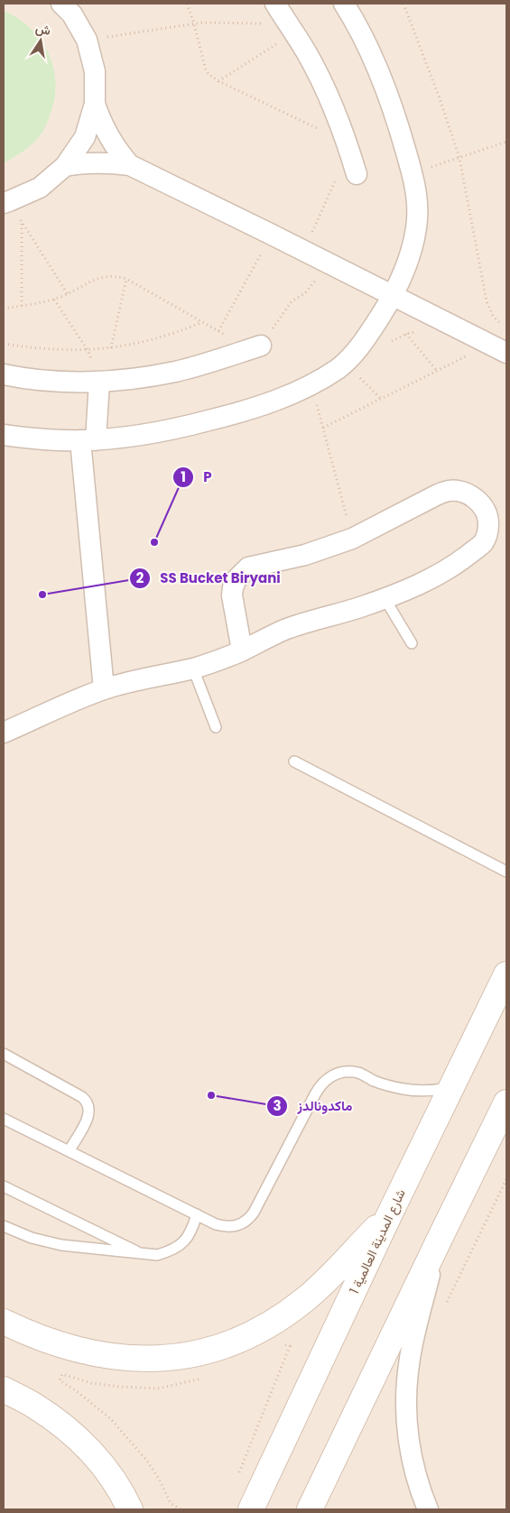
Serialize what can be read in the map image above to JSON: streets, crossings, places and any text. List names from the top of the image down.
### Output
{
  "streets": {
    "street": ["شارع المدينة العالمية 1"]
  },
  "places": ["P", "SS Bucket Biryani", "ماكدونالدز"],
  "north": "top"
}
